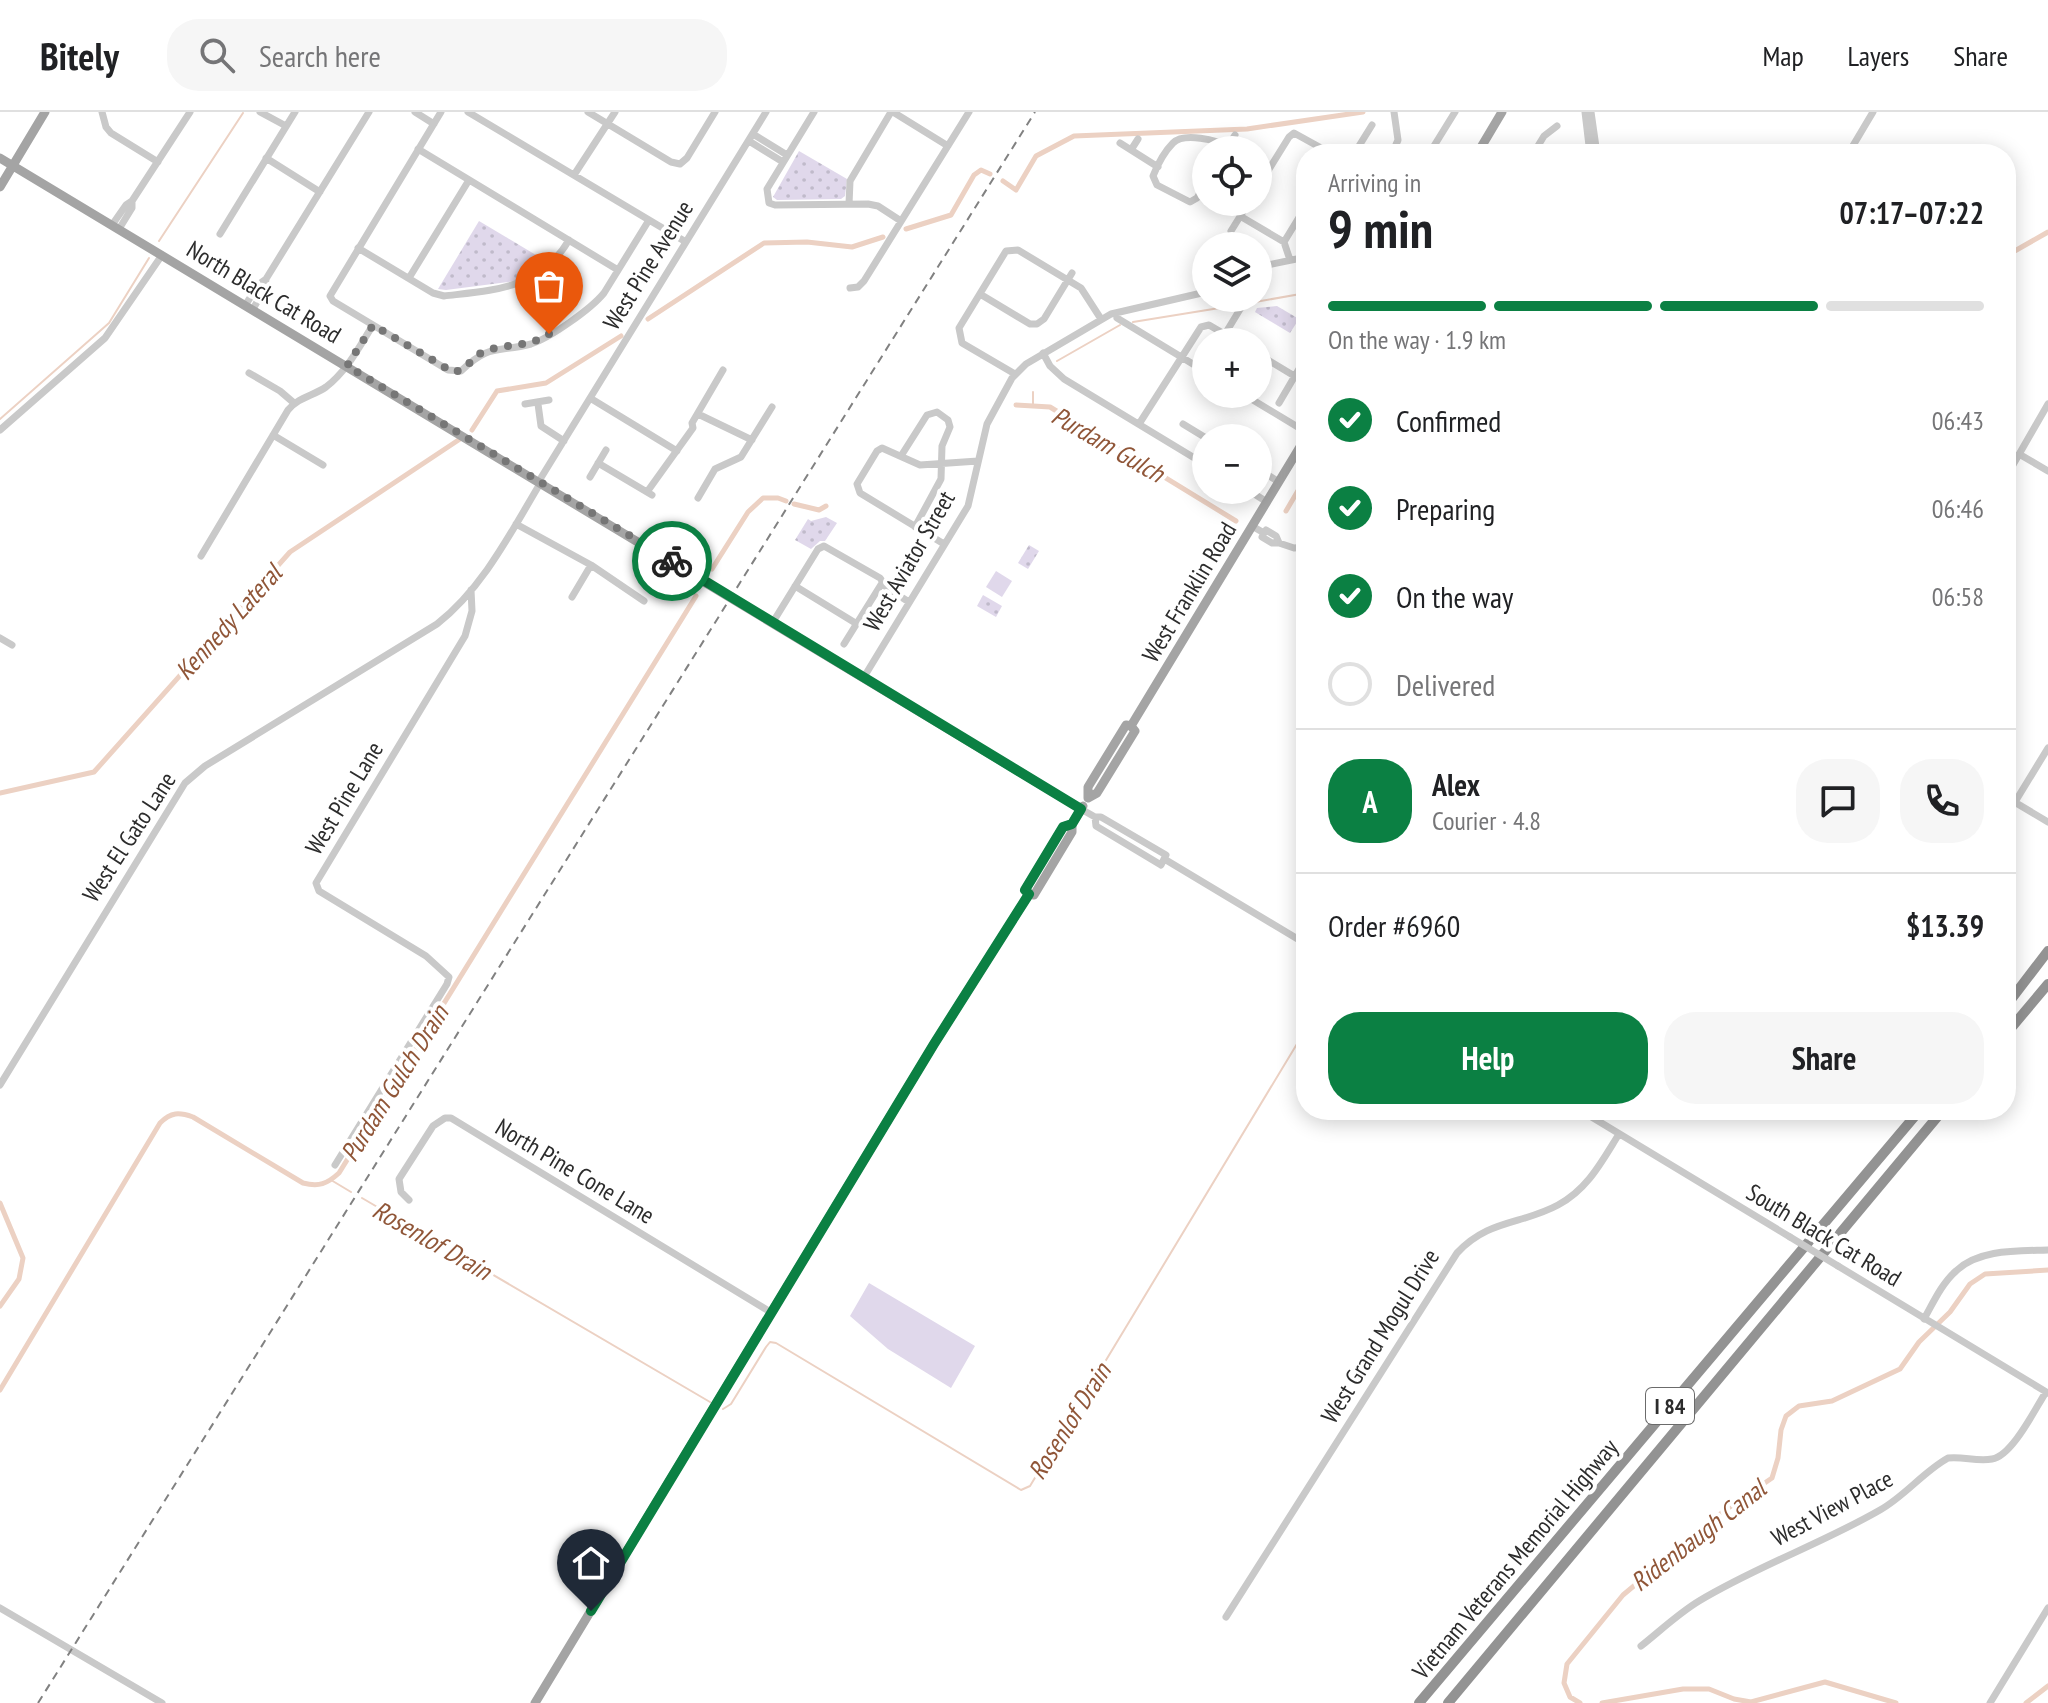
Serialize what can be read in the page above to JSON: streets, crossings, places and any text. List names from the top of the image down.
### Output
{
  "streets": {
    "highway": ["I 84", "Vietnam Veterans Memorial Highway"],
    "main road": ["North Black Cat Road", "West Franklin Road"],
    "street": [
      "West Pine Avenue",
      "West Aviator Street",
      "West Pine Lane",
      "West El Gato Lane",
      "North Pine Cone Lane",
      "South Black Cat Road",
      "West Grand Mogul Drive",
      "West View Place"
    ]
  },
  "crossings": [
    ["West Pine Avenue", "North Black Cat Road"],
    ["West Pine Avenue", "West Pine Lane"],
    ["North Black Cat Road", "West Aviator Street"],
    ["North Black Cat Road", "West Franklin Road"],
    ["North Black Cat Road", "West Pine Lane"],
    ["West Franklin Road", "North Pine Cone Lane"],
    ["West Pine Lane", "West El Gato Lane"],
    ["South Black Cat Road", "West Grand Mogul Drive"],
    ["South Black Cat Road", "West View Place"]
  ],
  "water": [
    "Purdam Gulch",
    "Kennedy Lateral",
    "Purdam Gulch Drain",
    "Rosenlof Drain",
    "Ridenbaugh Canal"
  ],
  "page": {
    "header": "Bitely",
    "search": "Search here",
    "nav": ["Map", "Layers", "Share"],
    "map_buttons": ["+", "−"],
    "heading": ["9 min", "Arriving in", "07:17–07:22"],
    "panel": [
      "Alex",
      "Courier · 4.8",
      "Order #6960",
      "$13.39"
    ],
    "bar": "On the way · 1.9 km",
    "list": [
      ["Confirmed", "06:43"],
      ["Preparing", "06:46"],
      ["On the way", "06:58"],
      "Delivered"
    ],
    "round": "A",
    "buttons": ["Help", "Share"]
  }
}
